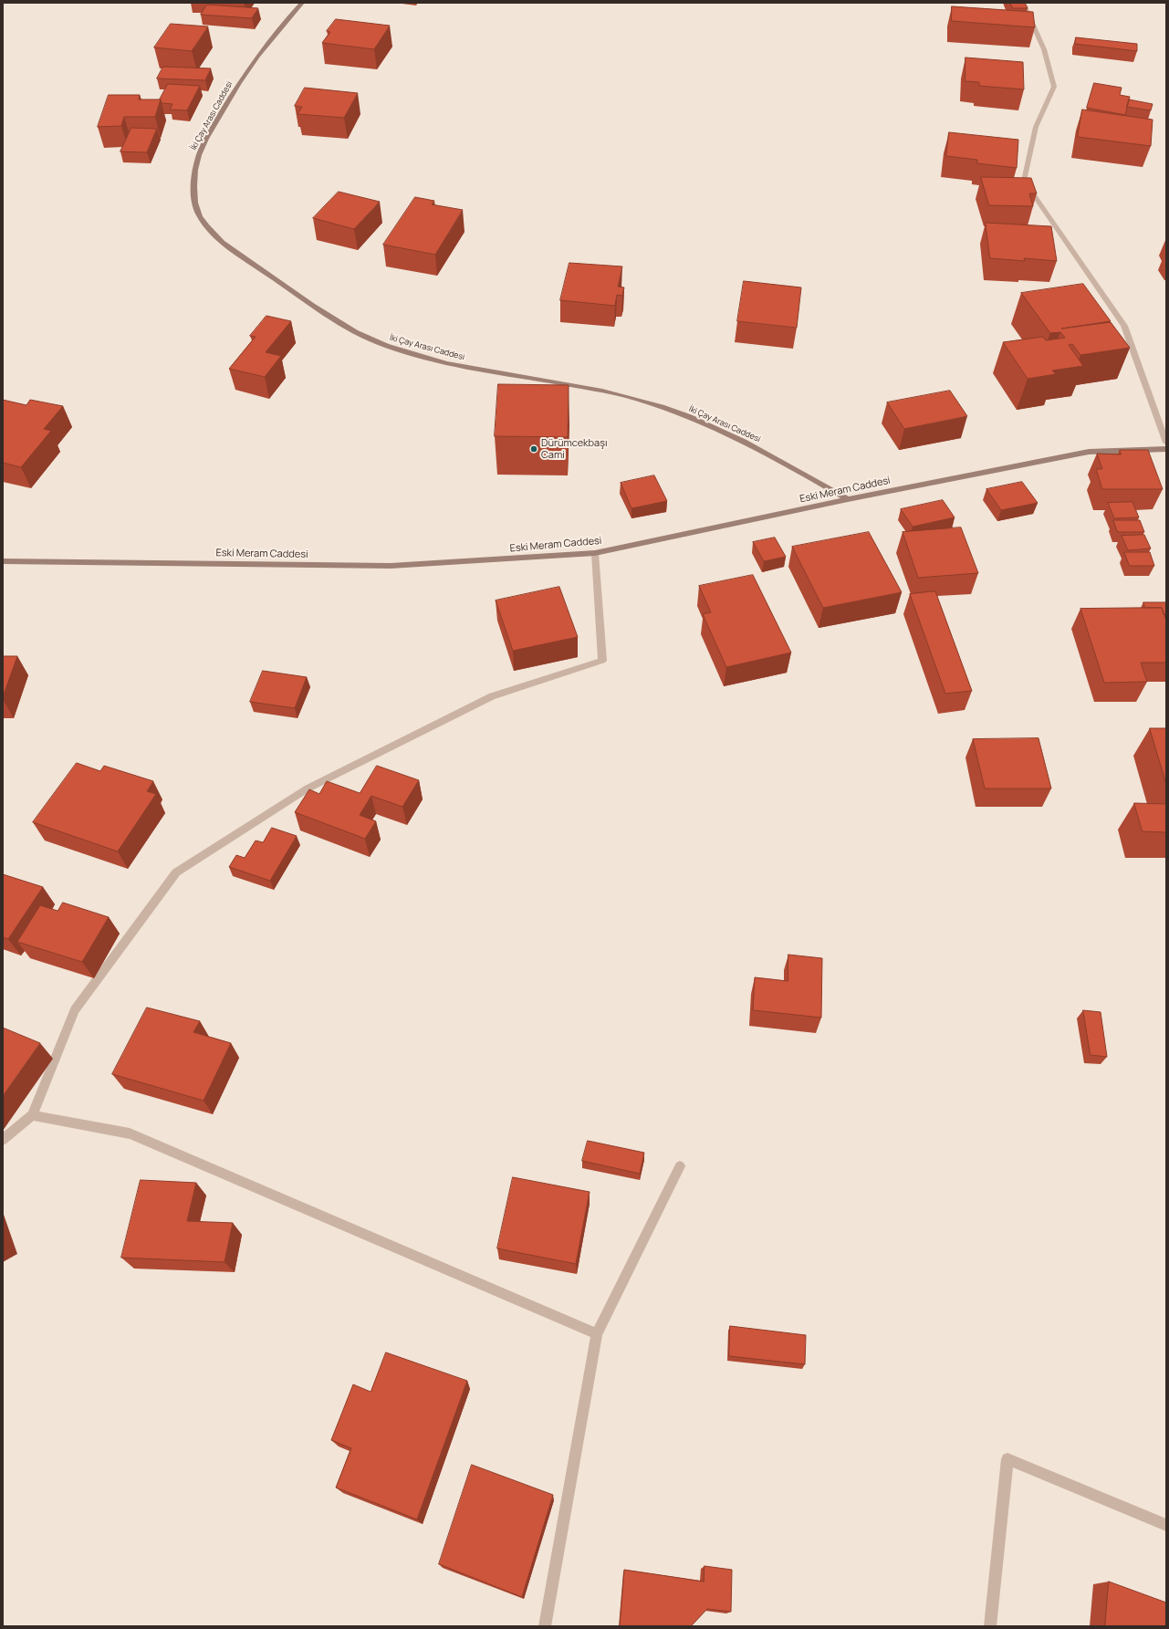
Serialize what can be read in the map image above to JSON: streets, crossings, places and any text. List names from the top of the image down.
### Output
{
  "streets": {
    "street": ["İki Çay Arası Caddesi", "Eski Meram Caddesi"]
  },
  "crossings": [
    ["İki Çay Arası Caddesi", "Eski Meram Caddesi"]
  ],
  "places": ["Dürümcekbaşı Cami"]
}
